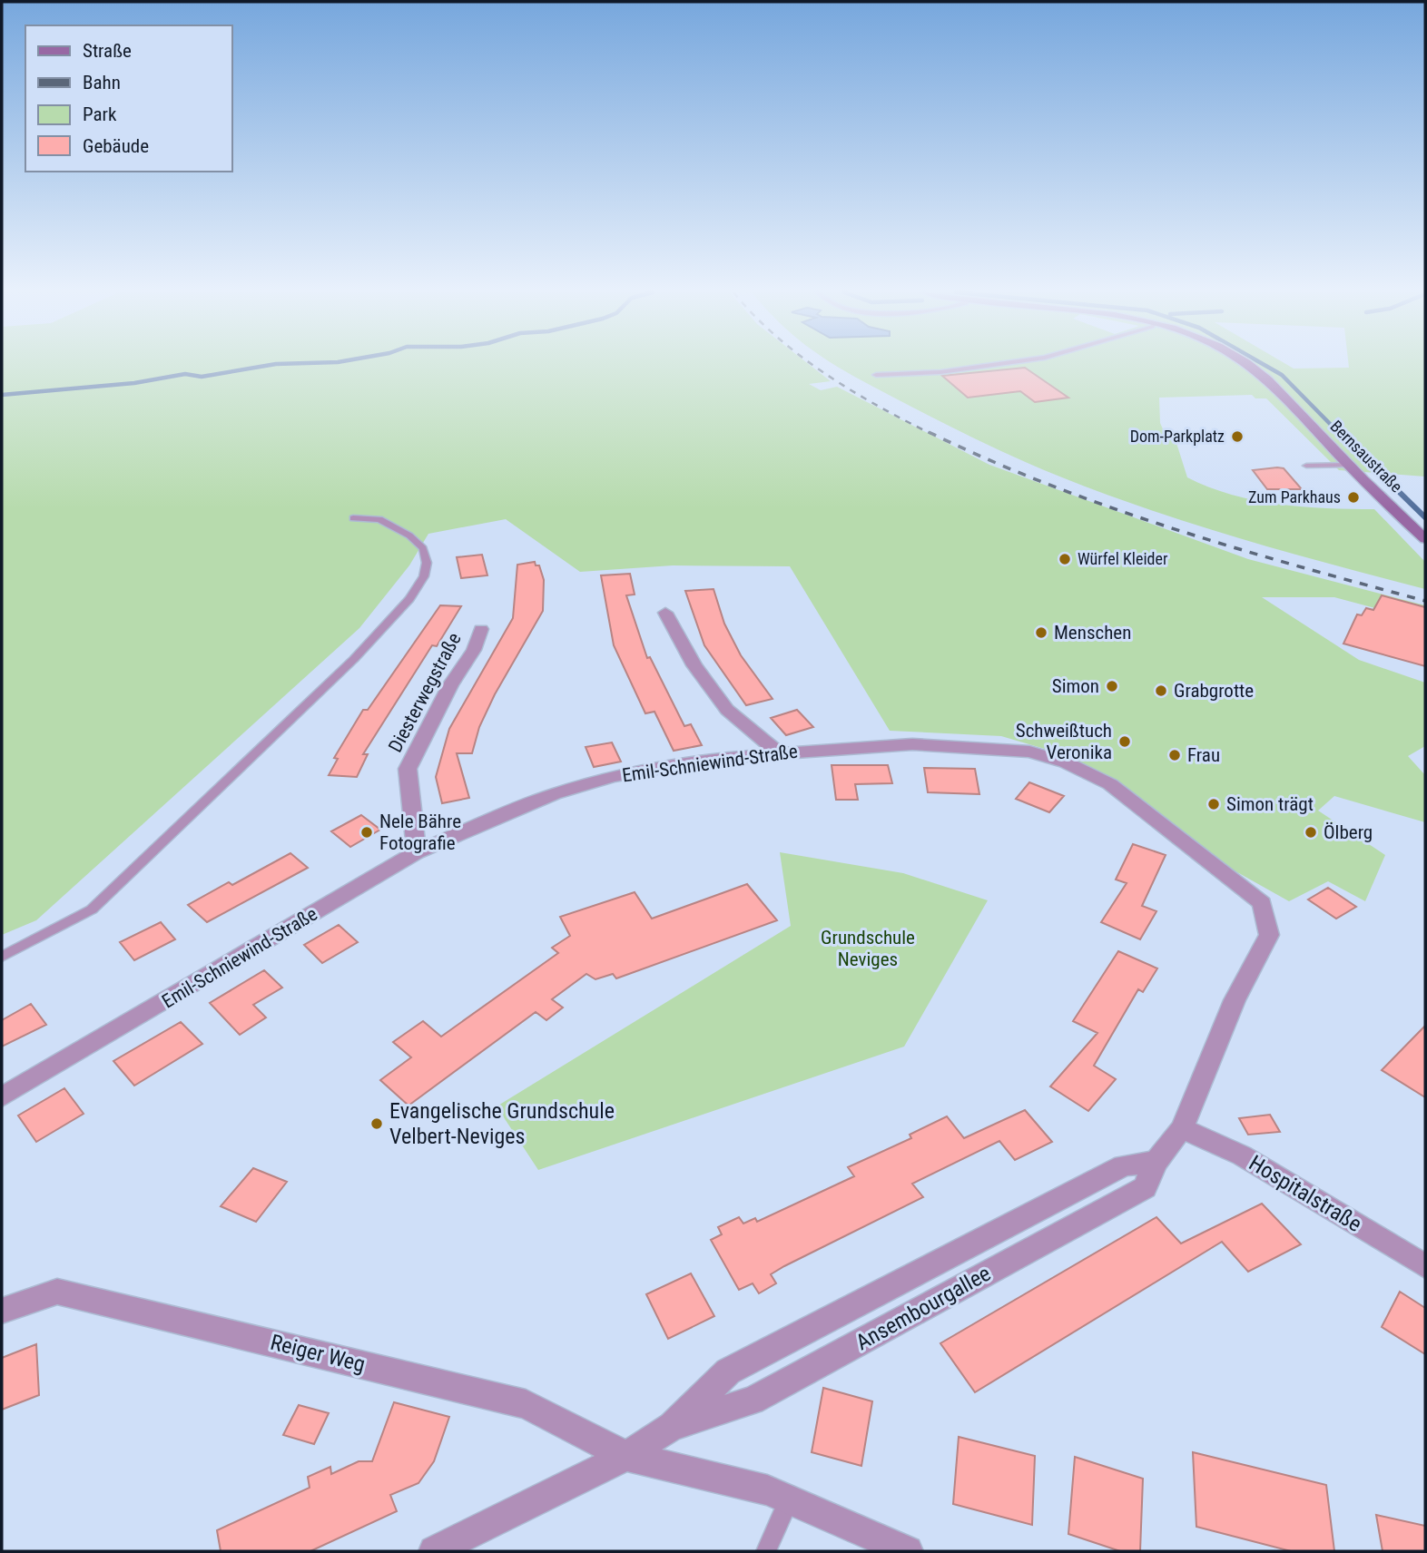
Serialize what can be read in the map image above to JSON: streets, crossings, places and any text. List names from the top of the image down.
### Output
{
  "streets": {
    "main road": ["Bernsaustraße"],
    "street": [
      "Diesterwegstraße",
      "Emil-Schniewind-Straße",
      "Hospitalstraße",
      "Ansembourgallee",
      "Reiger Weg"
    ]
  },
  "crossings": [
    ["Diesterwegstraße", "Emil-Schniewind-Straße"],
    ["Emil-Schniewind-Straße", "Ansembourgallee"],
    ["Hospitalstraße", "Ansembourgallee"],
    ["Ansembourgallee", "Reiger Weg"]
  ],
  "parks": ["Grundschule Neviges"],
  "places": [
    "Dom-Parkplatz",
    "Zum Parkhaus",
    "Würfel Kleider",
    "Menschen",
    "Simon",
    "Grabgrotte",
    "Schweißtuch Veronika",
    "Frau",
    "Simon trägt",
    "Nele Bähre Fotografie",
    "Ölberg",
    "Evangelische Grundschule Velbert-Neviges"
  ],
  "legend": [
    "Straße",
    "Bahn",
    "Park",
    "Gebäude"
  ]
}
